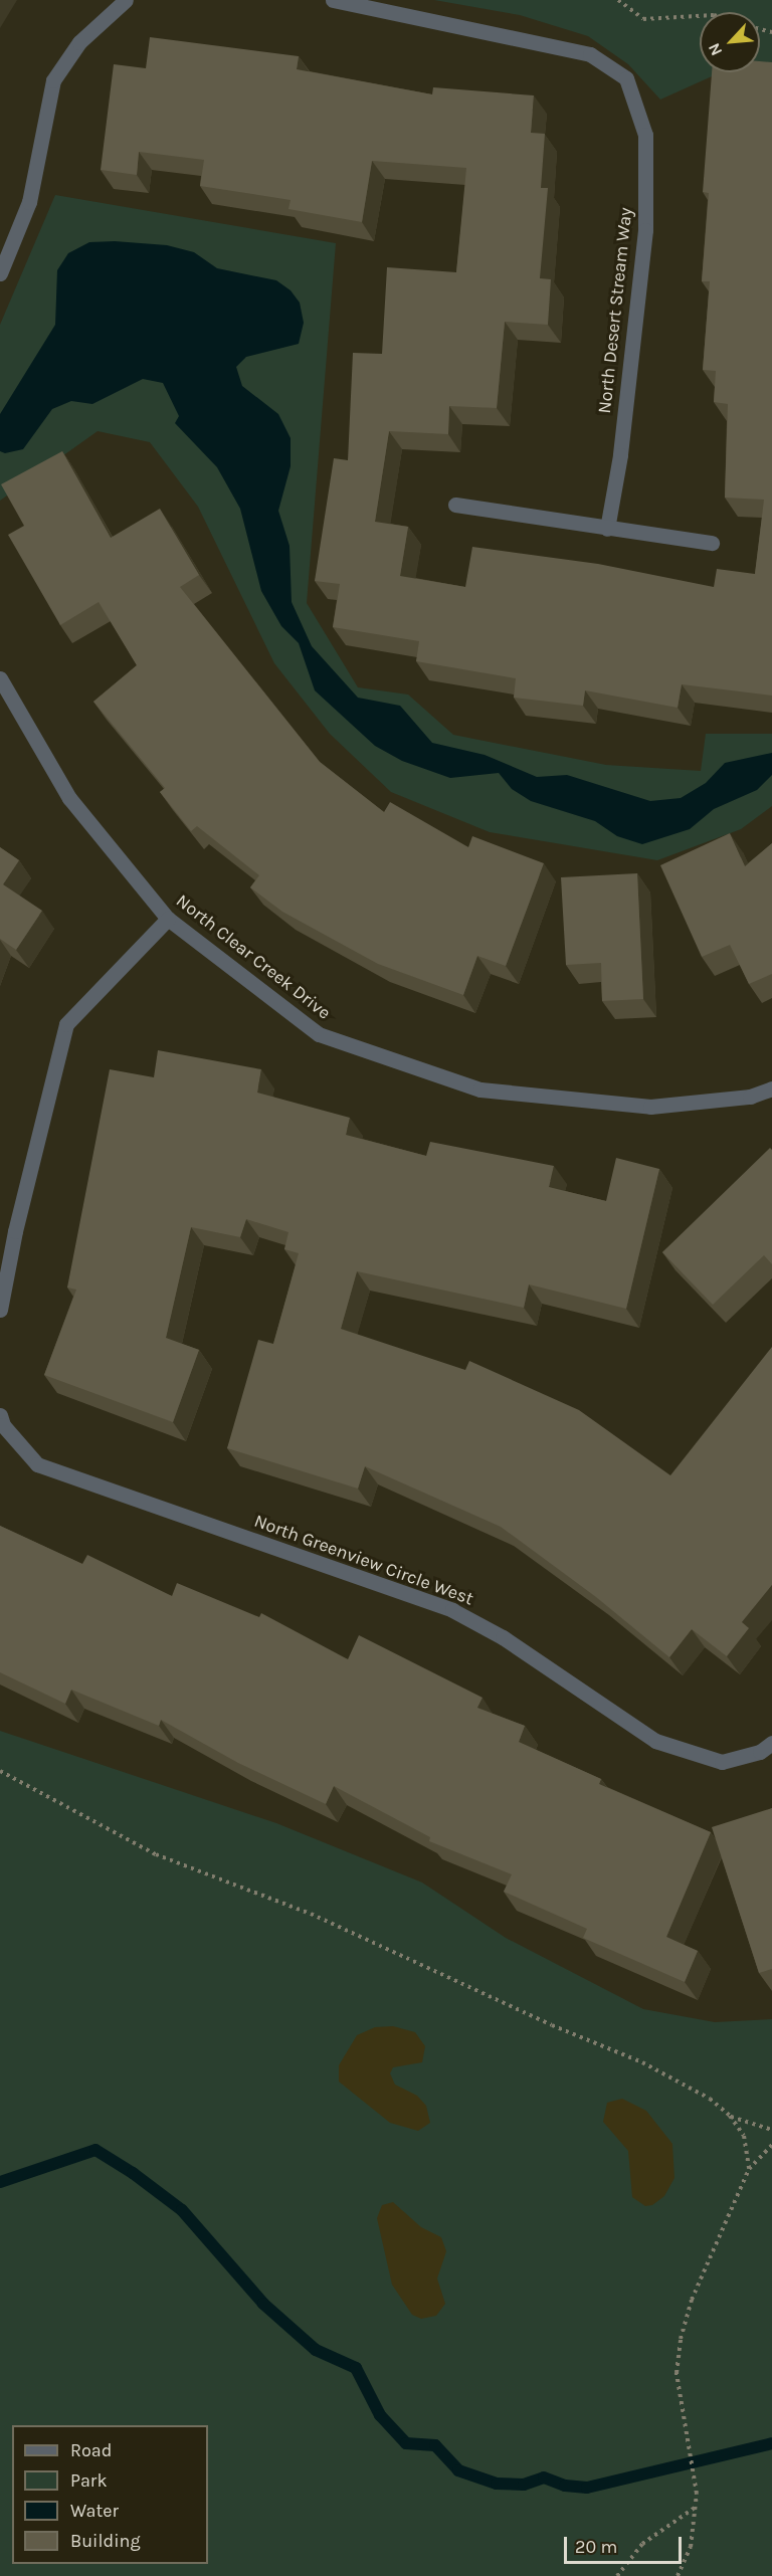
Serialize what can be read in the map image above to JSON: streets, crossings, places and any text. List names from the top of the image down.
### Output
{
  "streets": {
    "street": ["North Desert Stream Way", "North Clear Creek Drive", "North Greenview Circle West"]
  },
  "legend": [
    "Road",
    "Park",
    "Water",
    "Building"
  ],
  "scale_bar": "20 m",
  "north": "bottom left"
}
